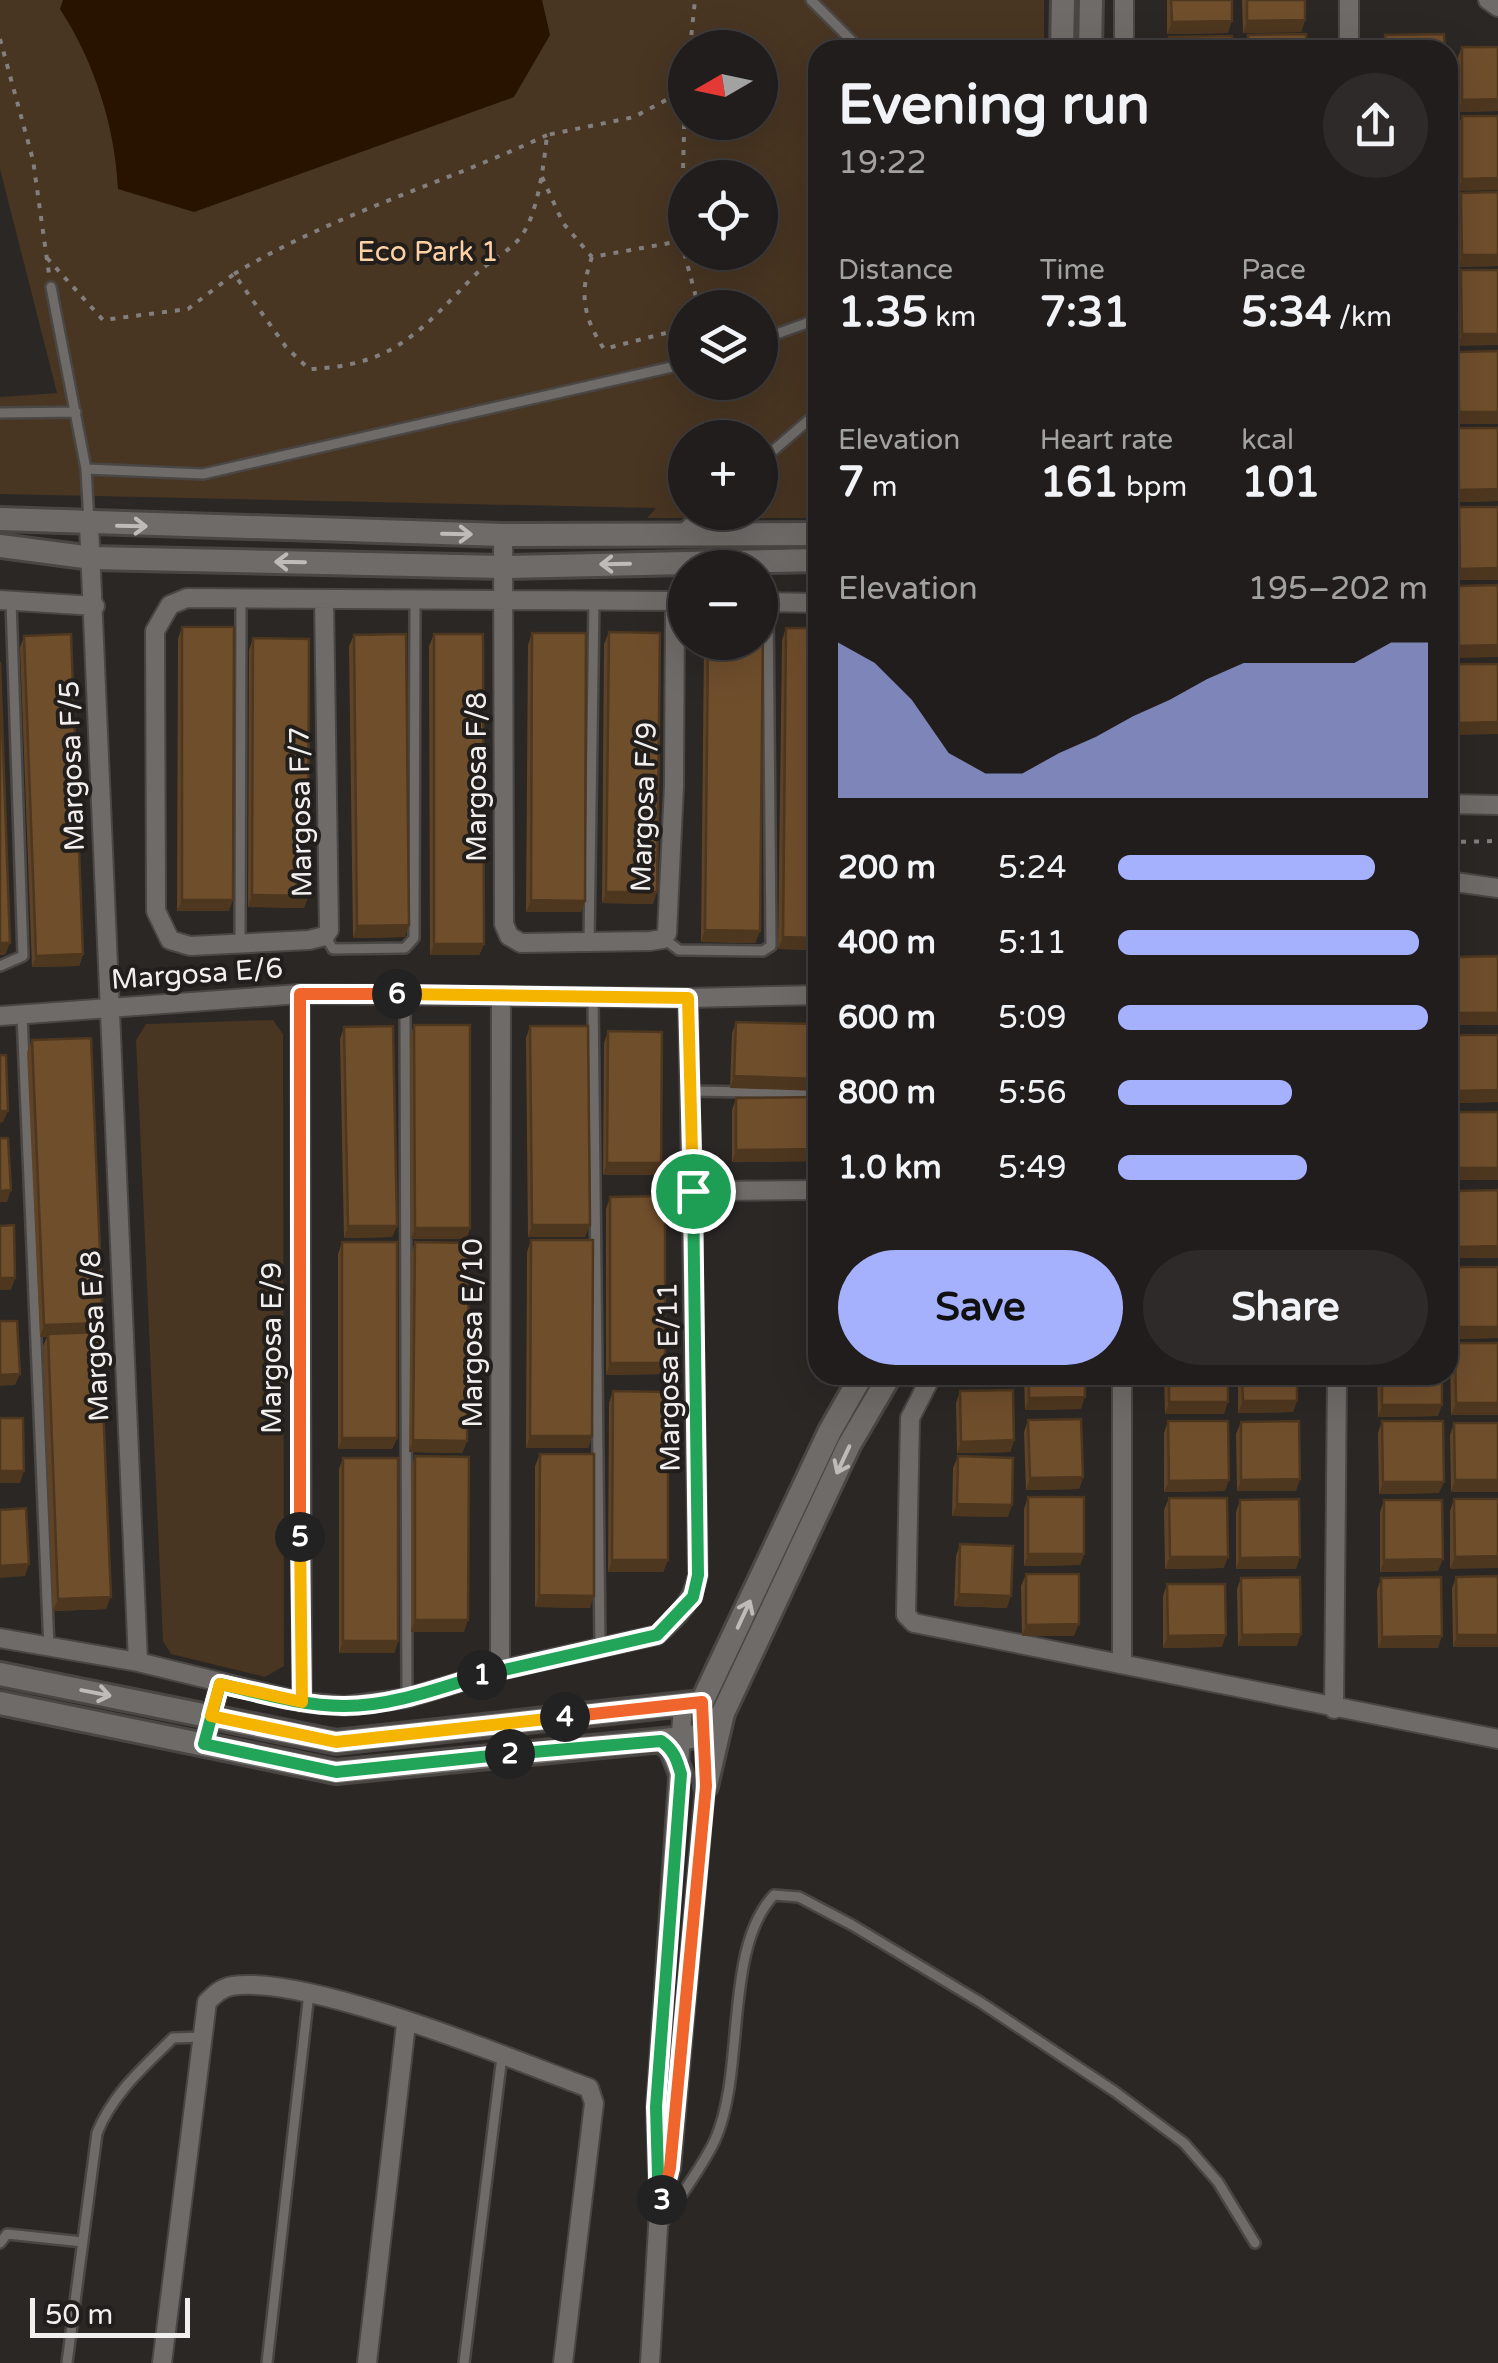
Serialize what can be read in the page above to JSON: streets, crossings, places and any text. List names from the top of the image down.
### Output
{
  "streets": {
    "street": [
      "Margosa F/5",
      "Margosa F/8",
      "Margosa F/9",
      "Margosa F/7",
      "Margosa E/6",
      "Margosa E/10",
      "Margosa E/8",
      "Margosa E/9",
      "Margosa E/11"
    ]
  },
  "crossings": [
    ["Margosa F/5", "Margosa E/6"],
    ["Margosa F/5", "Margosa E/8"],
    ["Margosa E/6", "Margosa E/10"],
    ["Margosa E/6", "Margosa E/8"],
    ["Margosa E/6", "Margosa E/9"],
    ["Margosa E/6", "Margosa E/11"]
  ],
  "parks": ["Eco Park 1"],
  "scale_bar": "50 m",
  "north": "left",
  "page": {
    "map_buttons": ["+", "−"],
    "heading": ["Evening run", "19:22"],
    "stats": [
      ["Distance", "1.35 km"],
      ["Time", "7:31"],
      ["Pace", "5:34 /km"],
      ["Elevation", "7 m"],
      ["Heart rate", "161 bpm"],
      ["kcal", "101"]
    ],
    "chart": ["Elevation", "195–202 m"],
    "list": [
      {
        "name": "200 m",
        "note": "5:24"
      },
      {
        "name": "400 m",
        "note": "5:11"
      },
      {
        "name": "600 m",
        "note": "5:09"
      },
      {
        "name": "800 m",
        "note": "5:56"
      },
      {
        "name": "1.0 km",
        "note": "5:49"
      }
    ],
    "pins": [
      "6",
      "5",
      "1",
      "4",
      "2",
      "3"
    ],
    "buttons": ["Save", "Share"],
    "scale": "50 m"
  }
}
